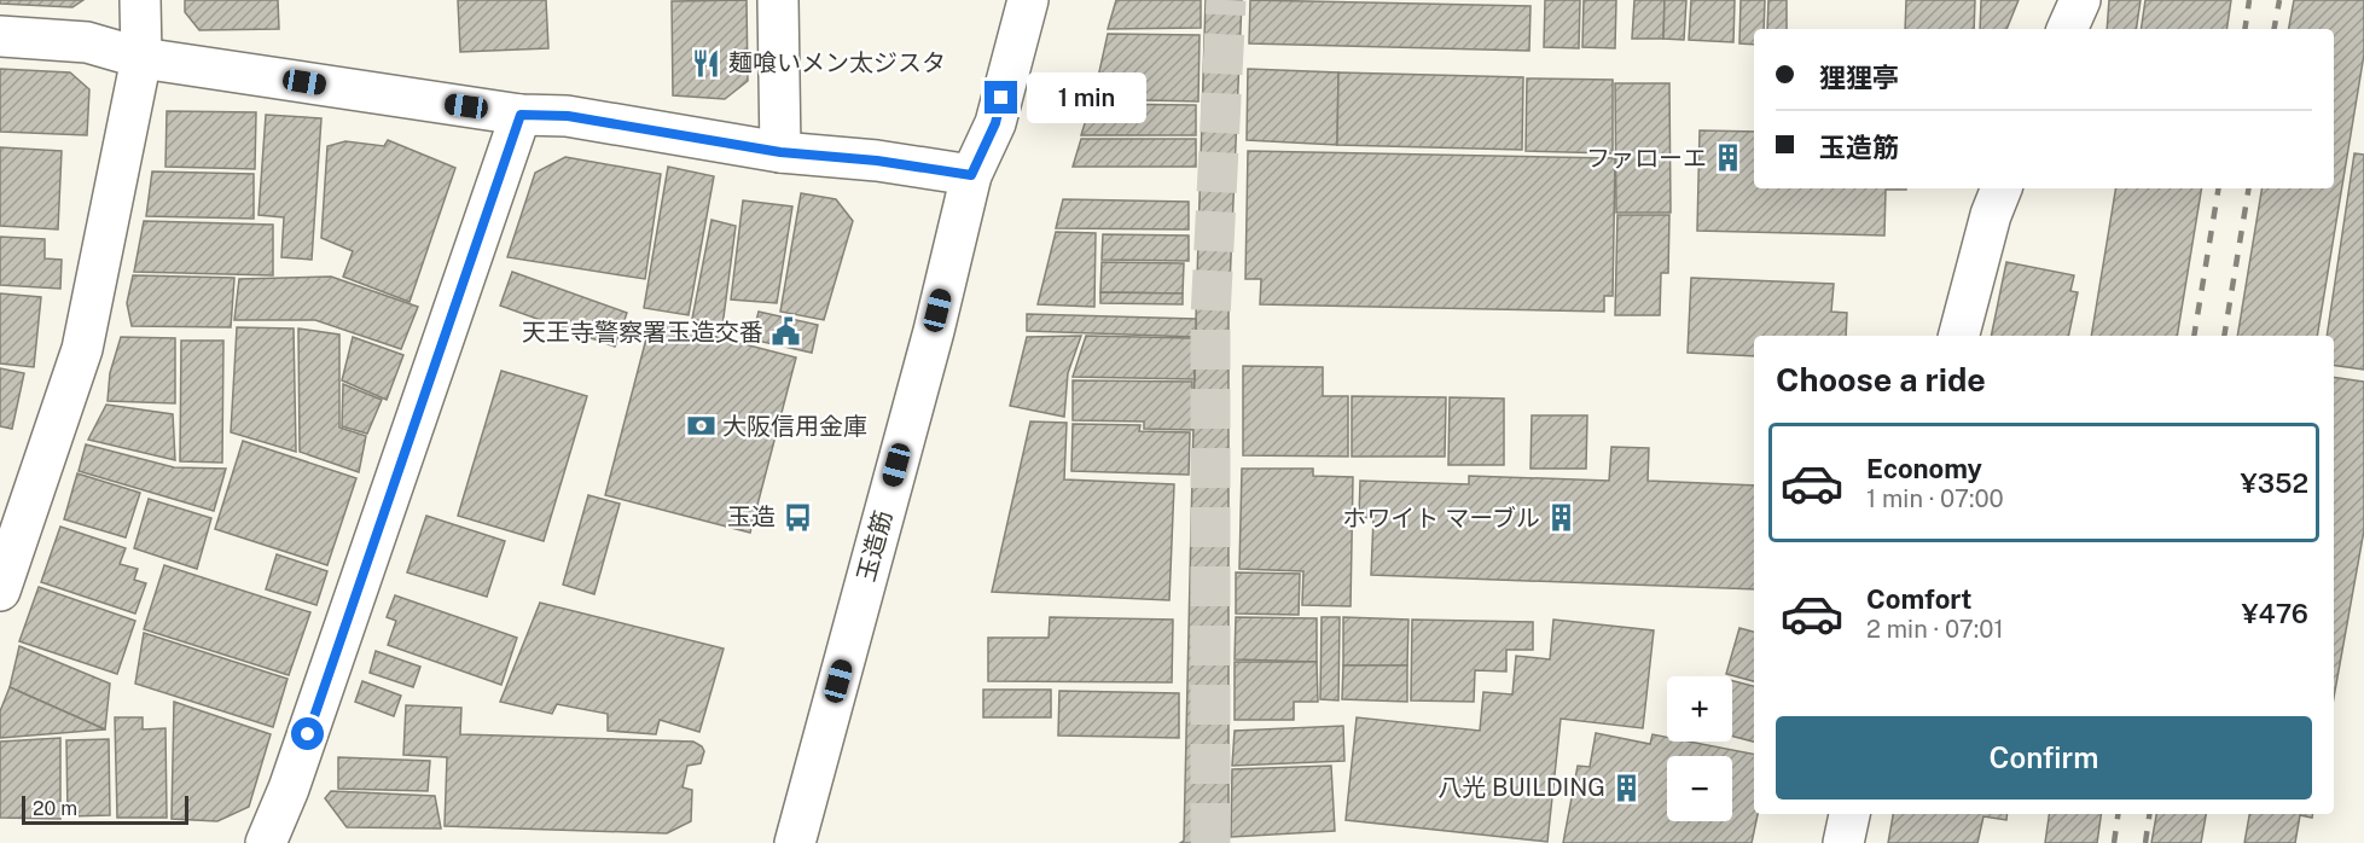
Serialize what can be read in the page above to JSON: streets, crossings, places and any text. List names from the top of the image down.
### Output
{
  "streets": {
    "street": ["玉造筋"]
  },
  "places": {
    "restaurant": ["麺喰いメン太ジスタ"],
    "building": ["ファローエ", "ホワイト マーブル", "八光 BUILDING"],
    "public building": ["天王寺警察署玉造交番"],
    "bank": ["大阪信用金庫"],
    "bus stop": ["玉造"]
  },
  "scale_bar": "20 m",
  "page": {
    "banner": ["狸狸亭", "玉造筋"],
    "bubble": "1 min",
    "heading": "Choose a ride",
    "list": [
      {
        "name": "Economy",
        "note": "1 min · 07:00",
        "value": "¥352"
      },
      {
        "name": "Comfort",
        "note": "2 min · 07:01",
        "value": "¥476"
      }
    ],
    "map_buttons": ["+", "−"],
    "buttons": "Confirm",
    "scale": "20 m"
  }
}
